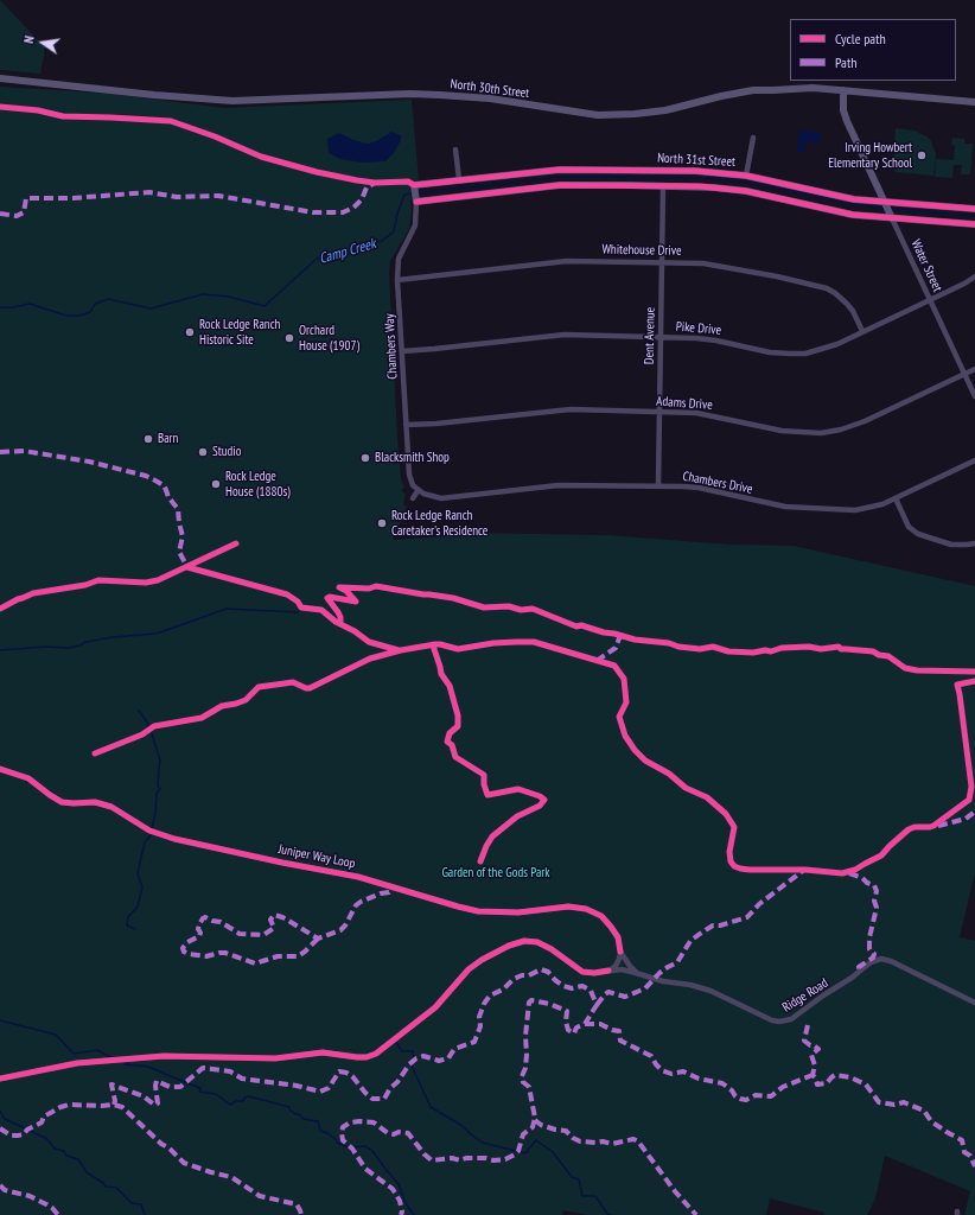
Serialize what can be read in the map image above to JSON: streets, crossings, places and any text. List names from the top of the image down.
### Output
{
  "streets": {
    "main road": ["North 30th Street", "North 31st Street", "Water Street"],
    "street": [
      "Whitehouse Drive",
      "Pike Drive",
      "Dent Avenue",
      "Chambers Way",
      "Adams Drive",
      "Chambers Drive",
      "Juniper Way Loop",
      "Ridge Road"
    ]
  },
  "crossings": [
    ["North 30th Street", "Water Street"],
    ["North 31st Street", "Water Street"],
    ["North 31st Street", "Dent Avenue"],
    ["North 31st Street", "Chambers Way"],
    ["Whitehouse Drive", "Pike Drive"],
    ["Whitehouse Drive", "Dent Avenue"],
    ["Whitehouse Drive", "Chambers Way"],
    ["Water Street", "Pike Drive"],
    ["Water Street", "Adams Drive"],
    ["Pike Drive", "Dent Avenue"],
    ["Pike Drive", "Chambers Way"],
    ["Dent Avenue", "Adams Drive"],
    ["Dent Avenue", "Chambers Drive"],
    ["Chambers Way", "Adams Drive"],
    ["Chambers Way", "Chambers Drive"]
  ],
  "water": ["Camp Creek"],
  "parks": ["Garden of the Gods Park"],
  "places": [
    "Irving Howbert Elementary School",
    "Rock Ledge Ranch Historic Site",
    "Orchard House (1907)",
    "Barn",
    "Studio",
    "Blacksmith Shop",
    "Rock Ledge House (1880s)",
    "Rock Ledge Ranch Caretaker's Residence"
  ],
  "legend": ["Cycle path", "Path"],
  "north": "left"
}
